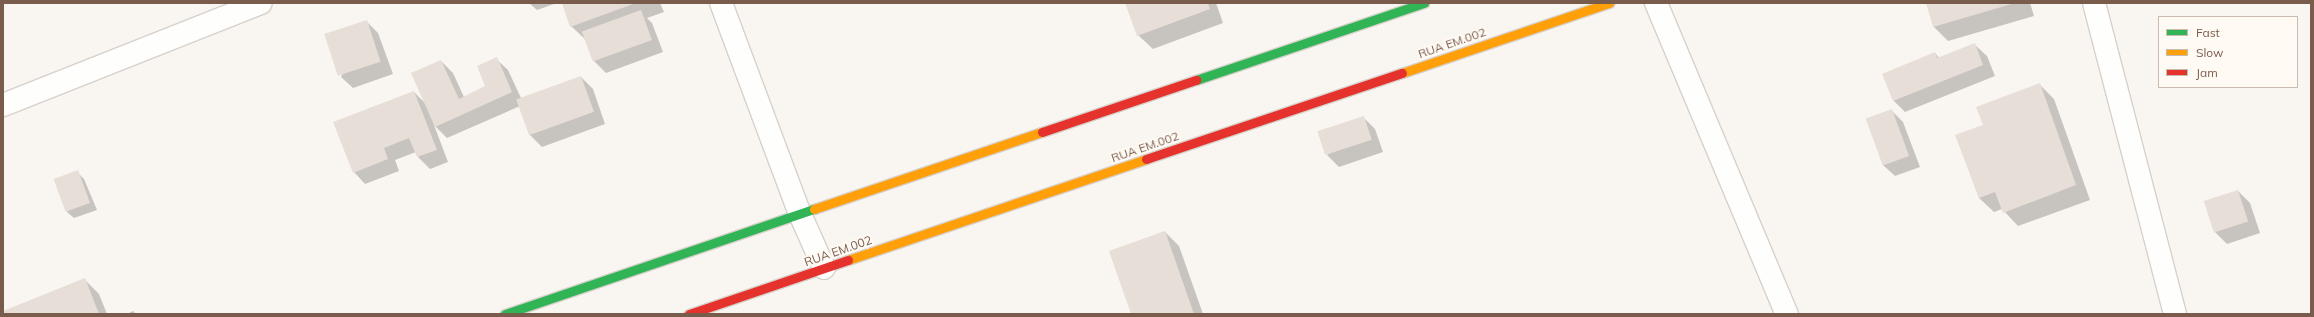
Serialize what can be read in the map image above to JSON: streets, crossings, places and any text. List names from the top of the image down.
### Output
{
  "streets": {
    "street": ["RUA EM.002"]
  },
  "legend": ["Fast", "Slow", "Jam"]
}
